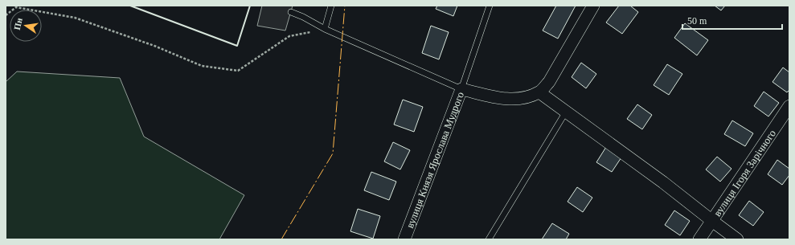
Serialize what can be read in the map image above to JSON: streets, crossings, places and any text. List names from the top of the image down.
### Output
{
  "streets": {
    "street": ["вулиця Князя Ярослава Мудрого", "вулиця Ігоря Зарічного"]
  },
  "scale_bar": "50 m",
  "north": "left"
}
